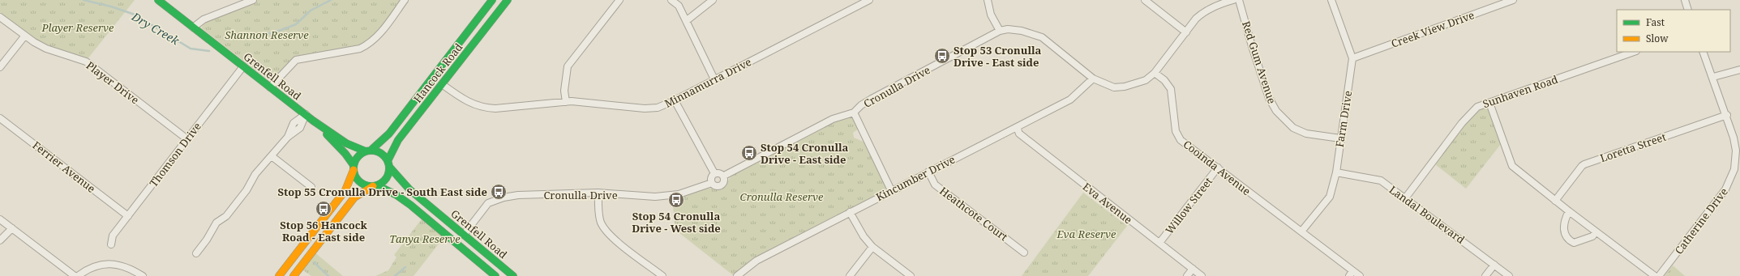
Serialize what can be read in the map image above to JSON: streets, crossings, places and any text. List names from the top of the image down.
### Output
{
  "streets": {
    "main road": ["Hancock Road", "Grenfell Road"],
    "street": [
      "Creek View Drive",
      "Red Gum Avenue",
      "Player Drive",
      "Minnamurra Drive",
      "Cronulla Drive",
      "Sunhaven Road",
      "Farm Drive",
      "Loretta Street",
      "Thomson Drive",
      "Ferrier Avenue",
      "Cooinda Avenue",
      "Kincumber Drive",
      "Eva Avenue",
      "Willow Street",
      "Heathcote Court",
      "Landal Boulevard",
      "Catherine Drive"
    ]
  },
  "crossings": [
    ["Creek View Drive", "Farm Drive"],
    ["Red Gum Avenue", "Farm Drive"],
    ["Hancock Road", "Grenfell Road"],
    ["Hancock Road", "Minnamurra Drive"],
    ["Grenfell Road", "Cronulla Drive"],
    ["Grenfell Road", "Thomson Drive"],
    ["Player Drive", "Thomson Drive"],
    ["Cronulla Drive", "Cooinda Avenue"],
    ["Cronulla Drive", "Kincumber Drive"],
    ["Sunhaven Road", "Landal Boulevard"],
    ["Farm Drive", "Cooinda Avenue"],
    ["Farm Drive", "Landal Boulevard"],
    ["Loretta Street", "Catherine Drive"],
    ["Thomson Drive", "Ferrier Avenue"],
    ["Cooinda Avenue", "Willow Street"],
    ["Kincumber Drive", "Eva Avenue"],
    ["Kincumber Drive", "Heathcote Court"],
    ["Eva Avenue", "Willow Street"]
  ],
  "water": ["Dry Creek"],
  "parks": [
    "Player Reserve",
    "Shannon Reserve",
    "Cronulla Reserve",
    "Eva Reserve",
    "Tanya Reserve"
  ],
  "places": {
    "bus stop": [
      "Stop 53 Cronulla Drive - East side",
      "Stop 54 Cronulla Drive - East side",
      "Stop 55 Cronulla Drive - South East side",
      "Stop 54 Cronulla Drive - West side",
      "Stop 56 Hancock Road - East side"
    ]
  },
  "legend": ["Fast", "Slow"]
}
